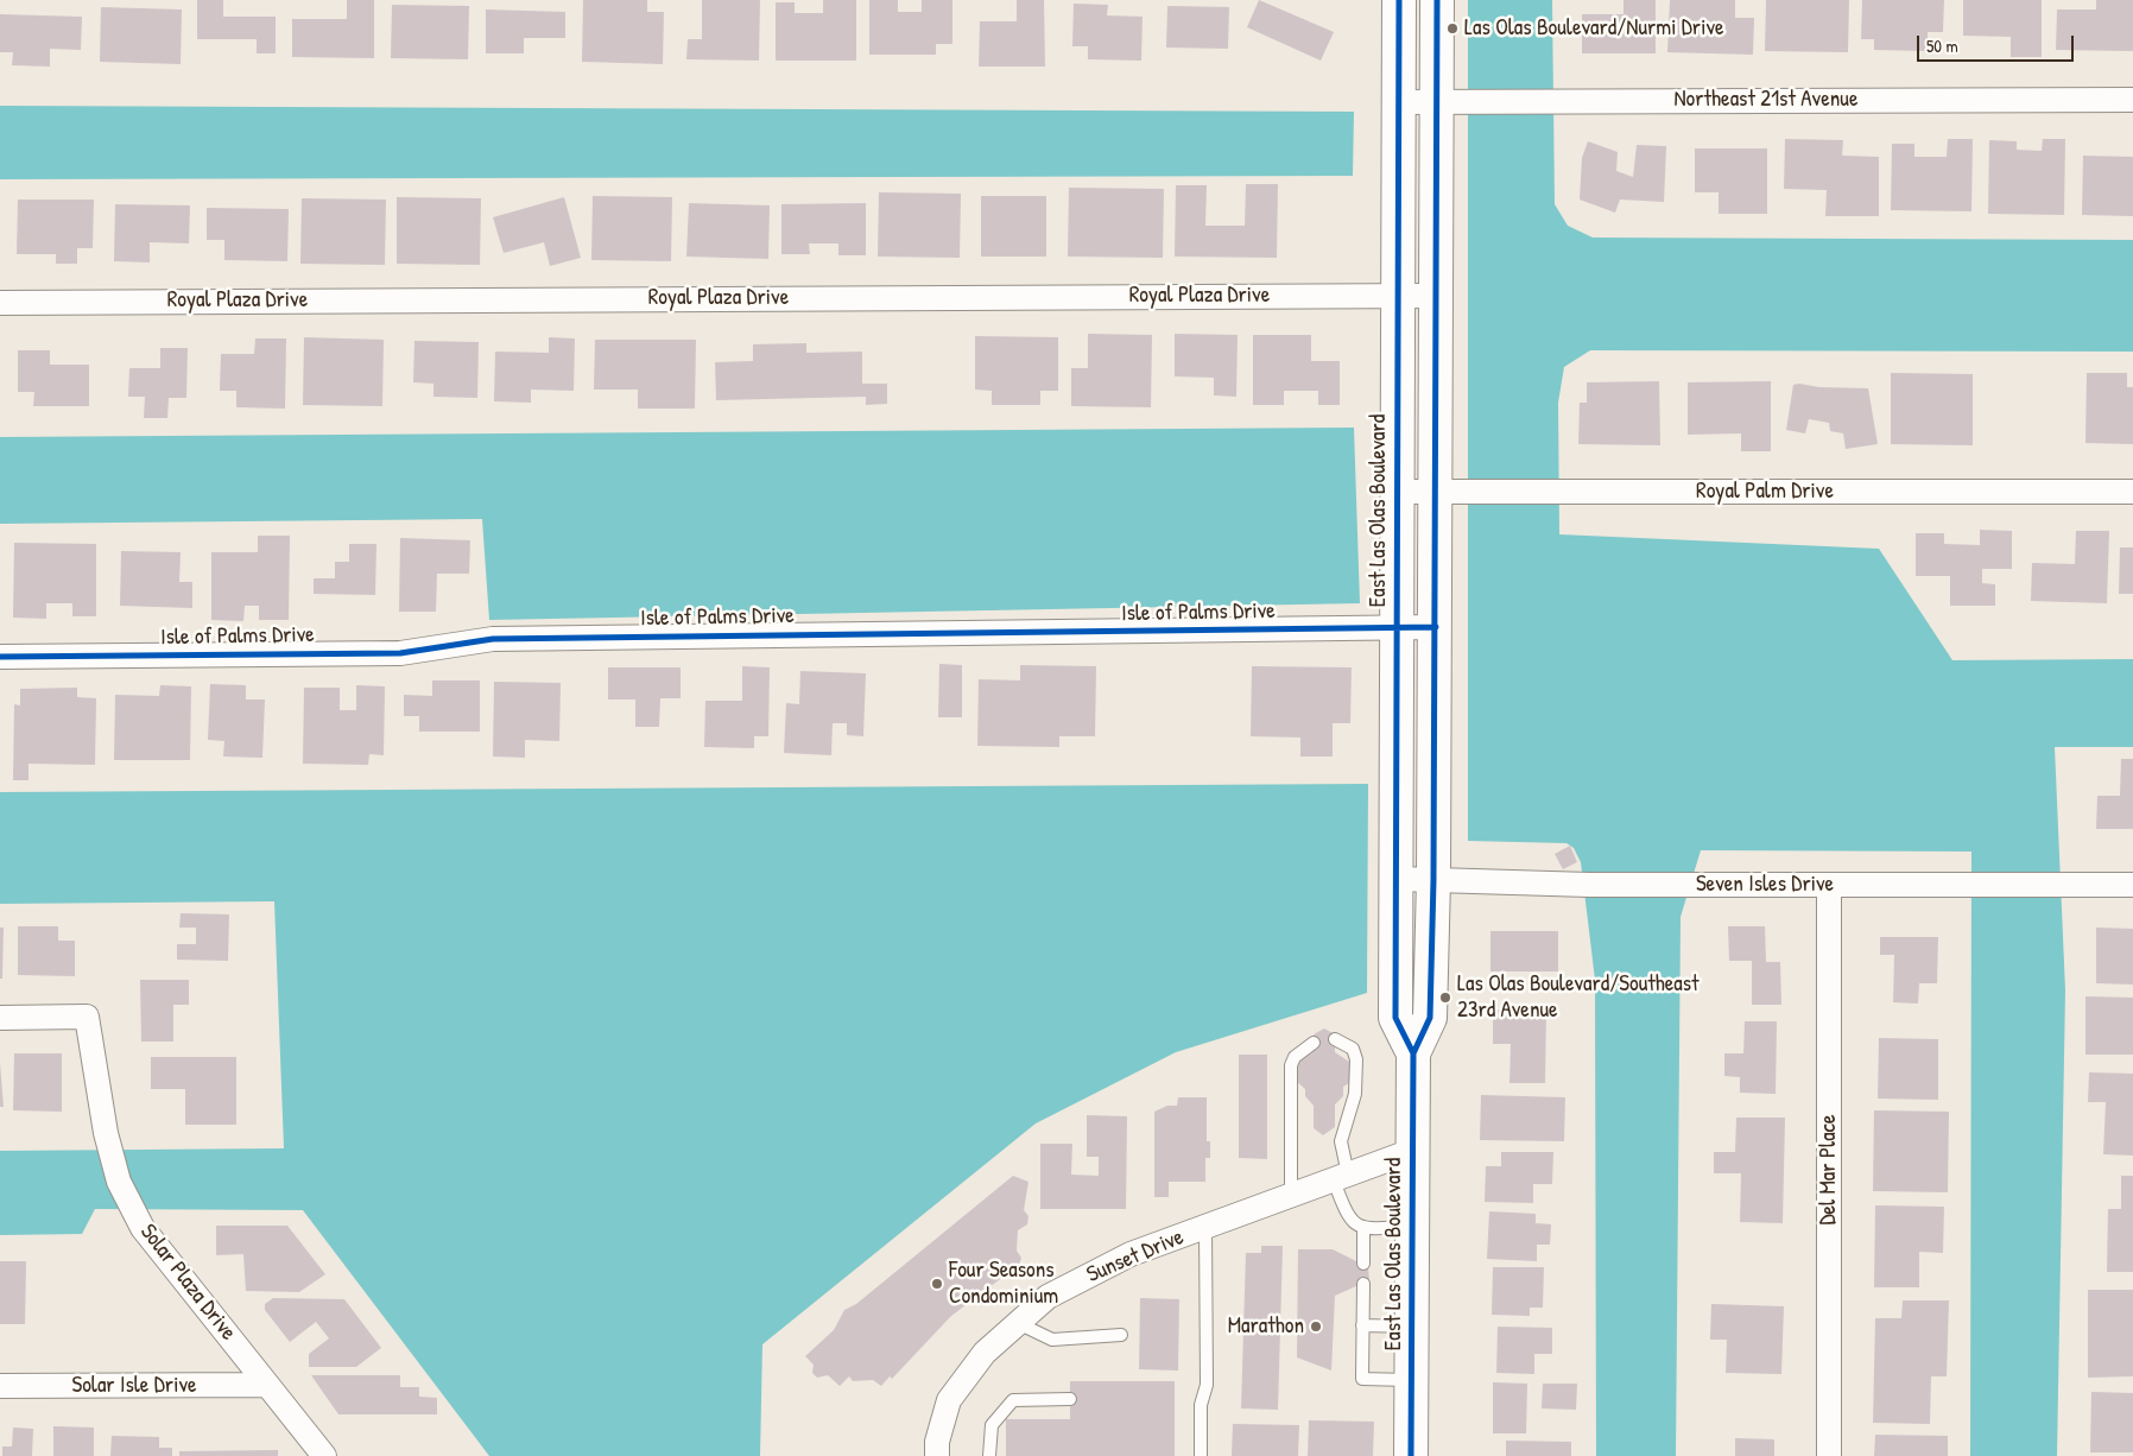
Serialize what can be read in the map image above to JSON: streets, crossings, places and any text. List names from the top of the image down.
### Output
{
  "streets": {
    "main road": ["East Las Olas Boulevard"],
    "street": [
      "Northeast 21st Avenue",
      "Royal Plaza Drive",
      "Royal Palm Drive",
      "Isle of Palms Drive",
      "Seven Isles Drive",
      "Del Mar Place",
      "Sunset Drive",
      "Solar Plaza Drive",
      "Solar Isle Drive"
    ]
  },
  "crossings": [
    ["Northeast 21st Avenue", "East Las Olas Boulevard"],
    ["Royal Plaza Drive", "East Las Olas Boulevard"],
    ["Royal Palm Drive", "East Las Olas Boulevard"],
    ["East Las Olas Boulevard", "Isle of Palms Drive"],
    ["East Las Olas Boulevard", "Seven Isles Drive"],
    ["East Las Olas Boulevard", "Sunset Drive"],
    ["Seven Isles Drive", "Del Mar Place"],
    ["Solar Plaza Drive", "Solar Isle Drive"]
  ],
  "places": [
    "Las Olas Boulevard/Nurmi Drive",
    "Las Olas Boulevard/Southeast 23rd Avenue",
    "Four Seasons Condominium",
    "Marathon"
  ],
  "scale_bar": "50 m"
}
